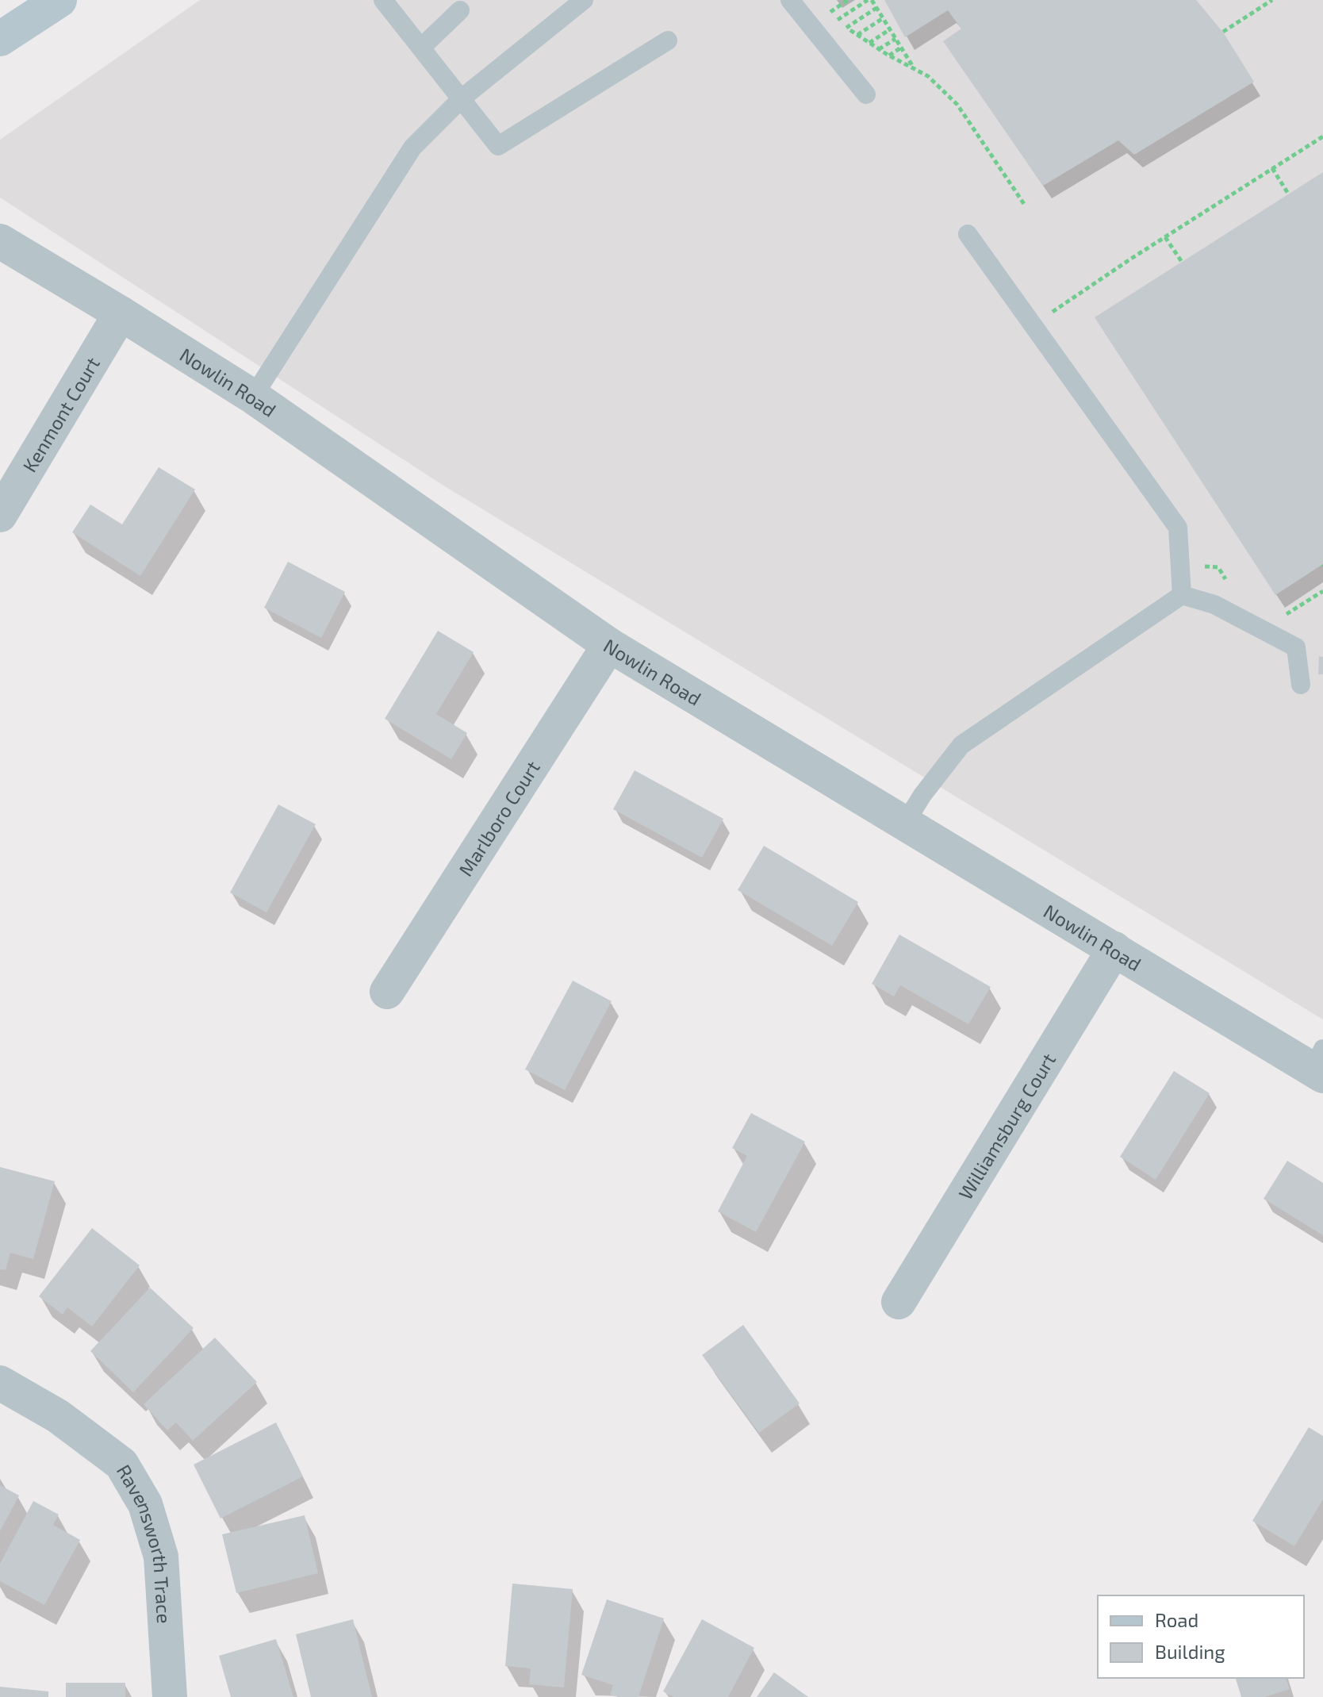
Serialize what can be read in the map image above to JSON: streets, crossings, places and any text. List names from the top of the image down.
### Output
{
  "streets": {
    "street": [
      "Nowlin Road",
      "Kenmont Court",
      "Marlboro Court",
      "Williamsburg Court",
      "Ravensworth Trace"
    ]
  },
  "crossings": [
    ["Nowlin Road", "Kenmont Court"],
    ["Nowlin Road", "Marlboro Court"],
    ["Nowlin Road", "Williamsburg Court"]
  ],
  "legend": ["Road", "Building"]
}
